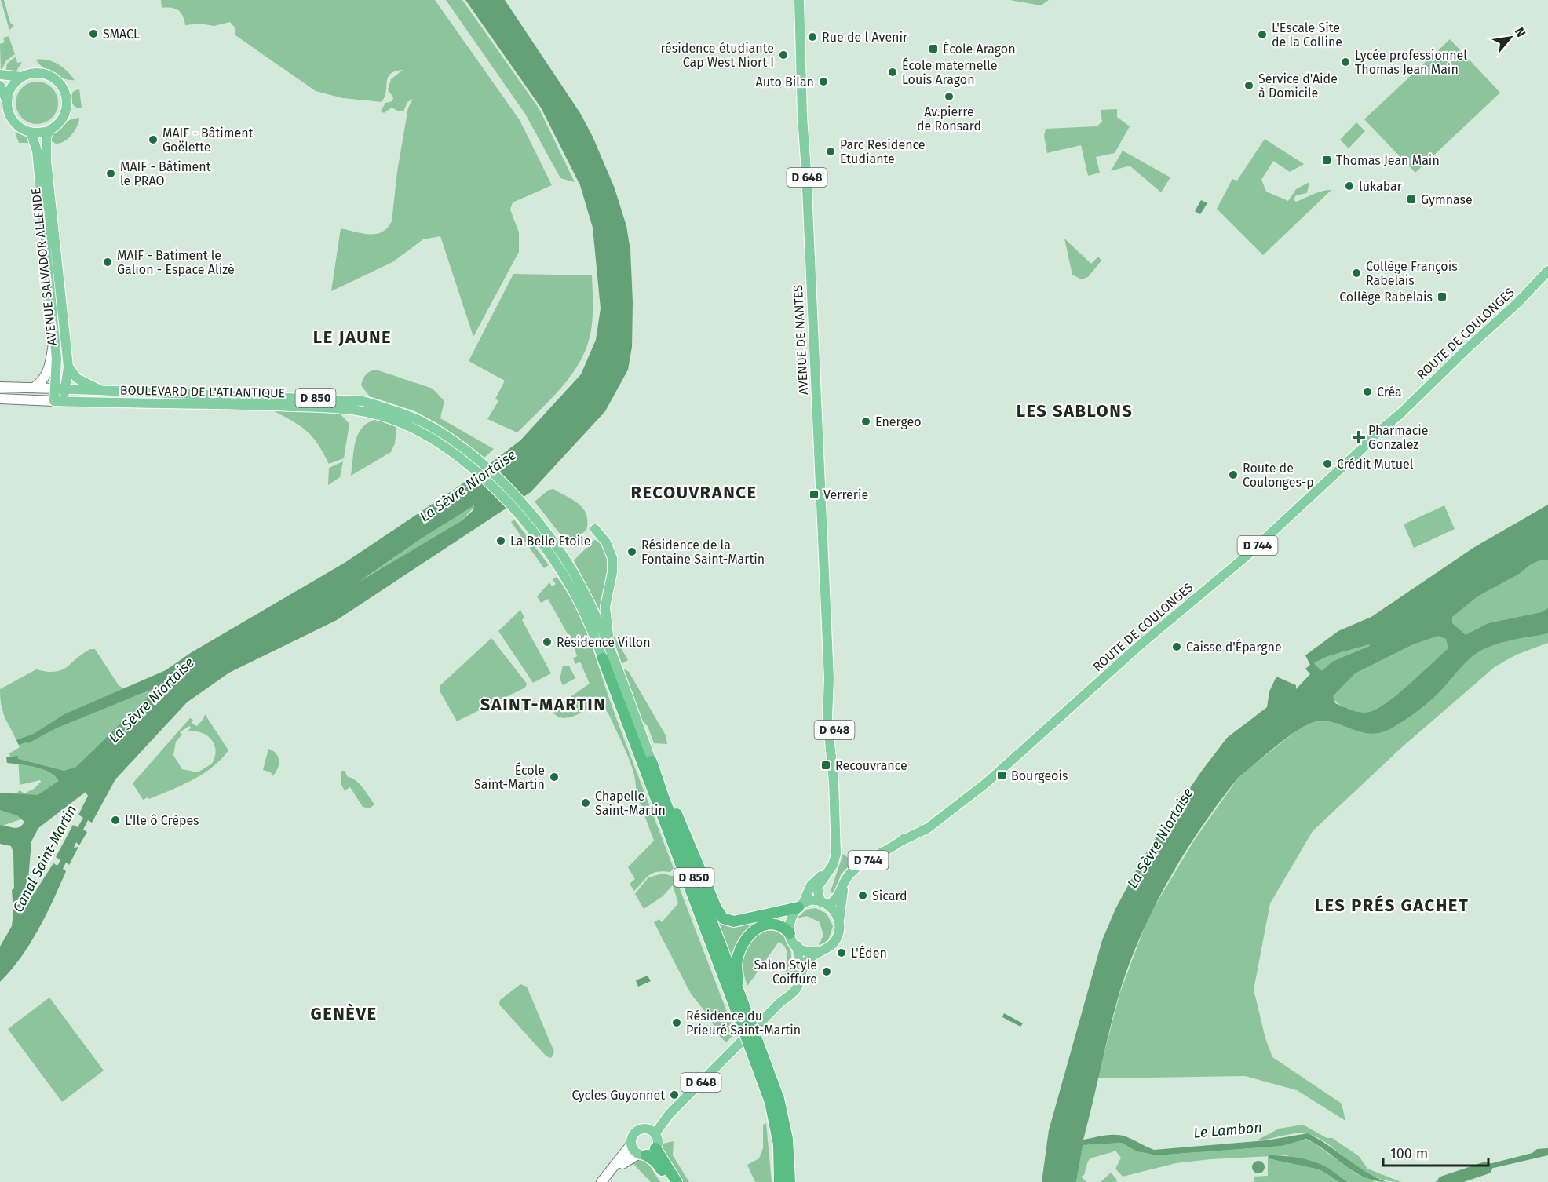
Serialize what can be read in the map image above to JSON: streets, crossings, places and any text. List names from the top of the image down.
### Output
{
  "streets": {
    "highway": ["BOULEVARD DE L'ATLANTIQUE", "D 850"],
    "main road": [
      "D 648",
      "AVENUE SALVADOR ALLENDE",
      "ROUTE DE COULONGES",
      "AVENUE DE NANTES",
      "D 744"
    ]
  },
  "crossings": [
    ["D 648", "ROUTE DE COULONGES"],
    ["D 648", "AVENUE DE NANTES"],
    ["D 648", "D 744"],
    ["AVENUE SALVADOR ALLENDE", "BOULEVARD DE L'ATLANTIQUE"],
    ["ROUTE DE COULONGES", "AVENUE DE NANTES"],
    ["ROUTE DE COULONGES", "D 744"],
    ["AVENUE DE NANTES", "D 744"]
  ],
  "districts": [
    "LE JAUNE",
    "LES SABLONS",
    "RECOUVRANCE",
    "SAINT-MARTIN",
    "LES PRÉS GACHET",
    "GENÈVE"
  ],
  "water": ["La Sèvre Niortaise", "Canal Saint-Martin", "Le Lambon"],
  "places": {
    "other": [
      "SMACL",
      "L'Escale Site de la Colline",
      "Rue de l Avenir",
      "résidence étudiante Cap West Niort I",
      "Lycée professionnel Thomas Jean Main",
      "École maternelle Louis Aragon",
      "Auto Bilan",
      "Service d'Aide à Domicile",
      "Av.pierre de Ronsard",
      "MAIF - Bâtiment Goëlette",
      "Parc Residence Etudiante",
      "MAIF - Bâtiment le PRAO",
      "lukabar",
      "MAIF - Batiment le Galion - Espace Alizé",
      "Collège François Rabelais",
      "Créa",
      "Energeo",
      "Crédit Mutuel",
      "Route de Coulonges-p",
      "La Belle Etoile",
      "Résidence de la Fontaine Saint-Martin",
      "Résidence Villon",
      "Caisse d'Épargne",
      "École Saint-Martin",
      "Chapelle Saint-Martin",
      "L'Ile ô Crèpes",
      "Sicard",
      "L'Éden",
      "Salon Style Coiffure",
      "Résidence du Prieuré Saint-Martin",
      "Cycles Guyonnet"
    ],
    "transit": [
      "École Aragon",
      "Thomas Jean Main",
      "Gymnase",
      "Collège Rabelais",
      "Verrerie",
      "Recouvrance",
      "Bourgeois"
    ],
    "health": ["Pharmacie Gonzalez"]
  },
  "scale_bar": "100 m",
  "north": "top right"
}
